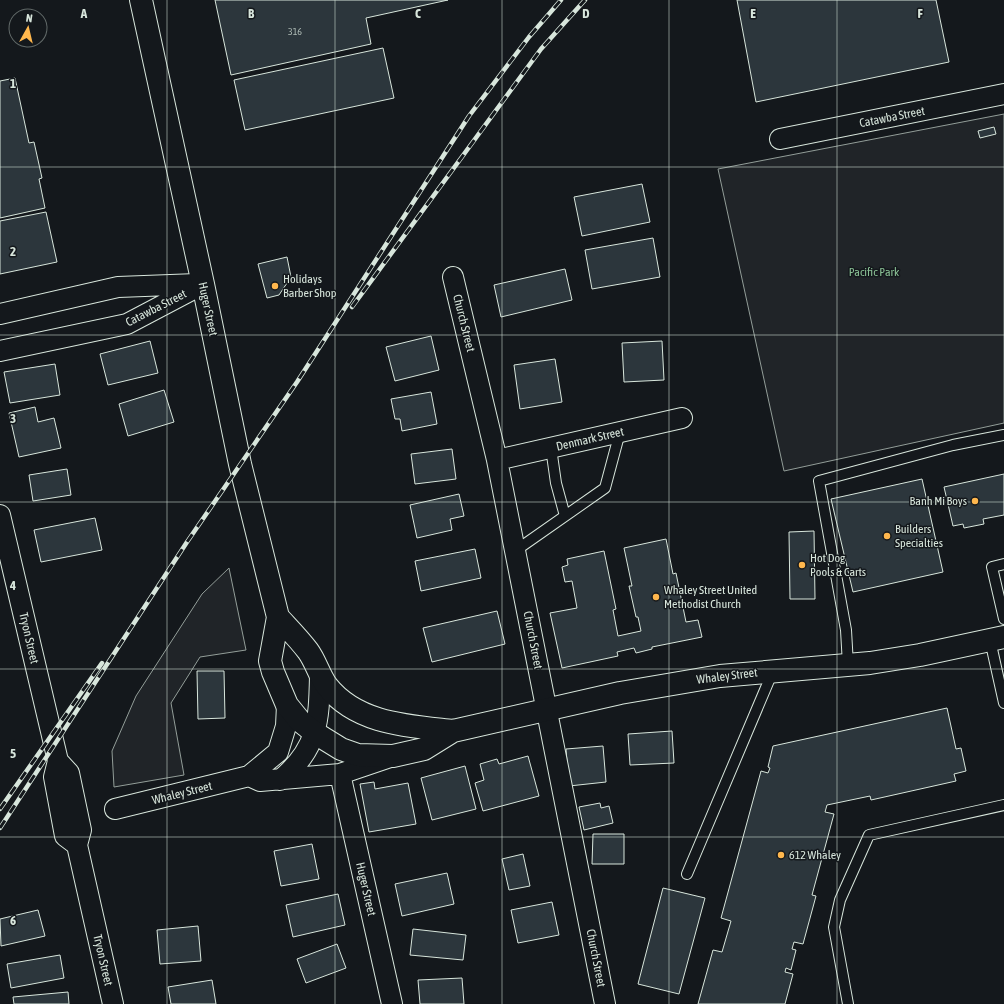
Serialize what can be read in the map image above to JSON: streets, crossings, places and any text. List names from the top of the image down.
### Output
{
  "streets": {
    "main road": ["Huger Street", "Whaley Street"],
    "street": [
      "Catawba Street",
      "Church Street",
      "Denmark Street",
      "Tryon Street"
    ]
  },
  "crossings": [
    ["Catawba Street", "Huger Street"],
    ["Huger Street", "Whaley Street"],
    ["Church Street", "Denmark Street"],
    ["Church Street", "Whaley Street"]
  ],
  "parks": ["Pacific Park"],
  "places": [
    "Holidays Barber Shop",
    "Banh Mi Boys",
    "Builders Specialties",
    "Hot Dog Pools & Carts",
    "Whaley Street United Methodist Church",
    "612 Whaley"
  ],
  "house_numbers": ["316"],
  "north": "top",
  "grid": {
    "columns": [
      "A",
      "B",
      "C",
      "D",
      "E",
      "F"
    ],
    "rows": [
      "1",
      "2",
      "3",
      "4",
      "5",
      "6"
    ]
  }
}
